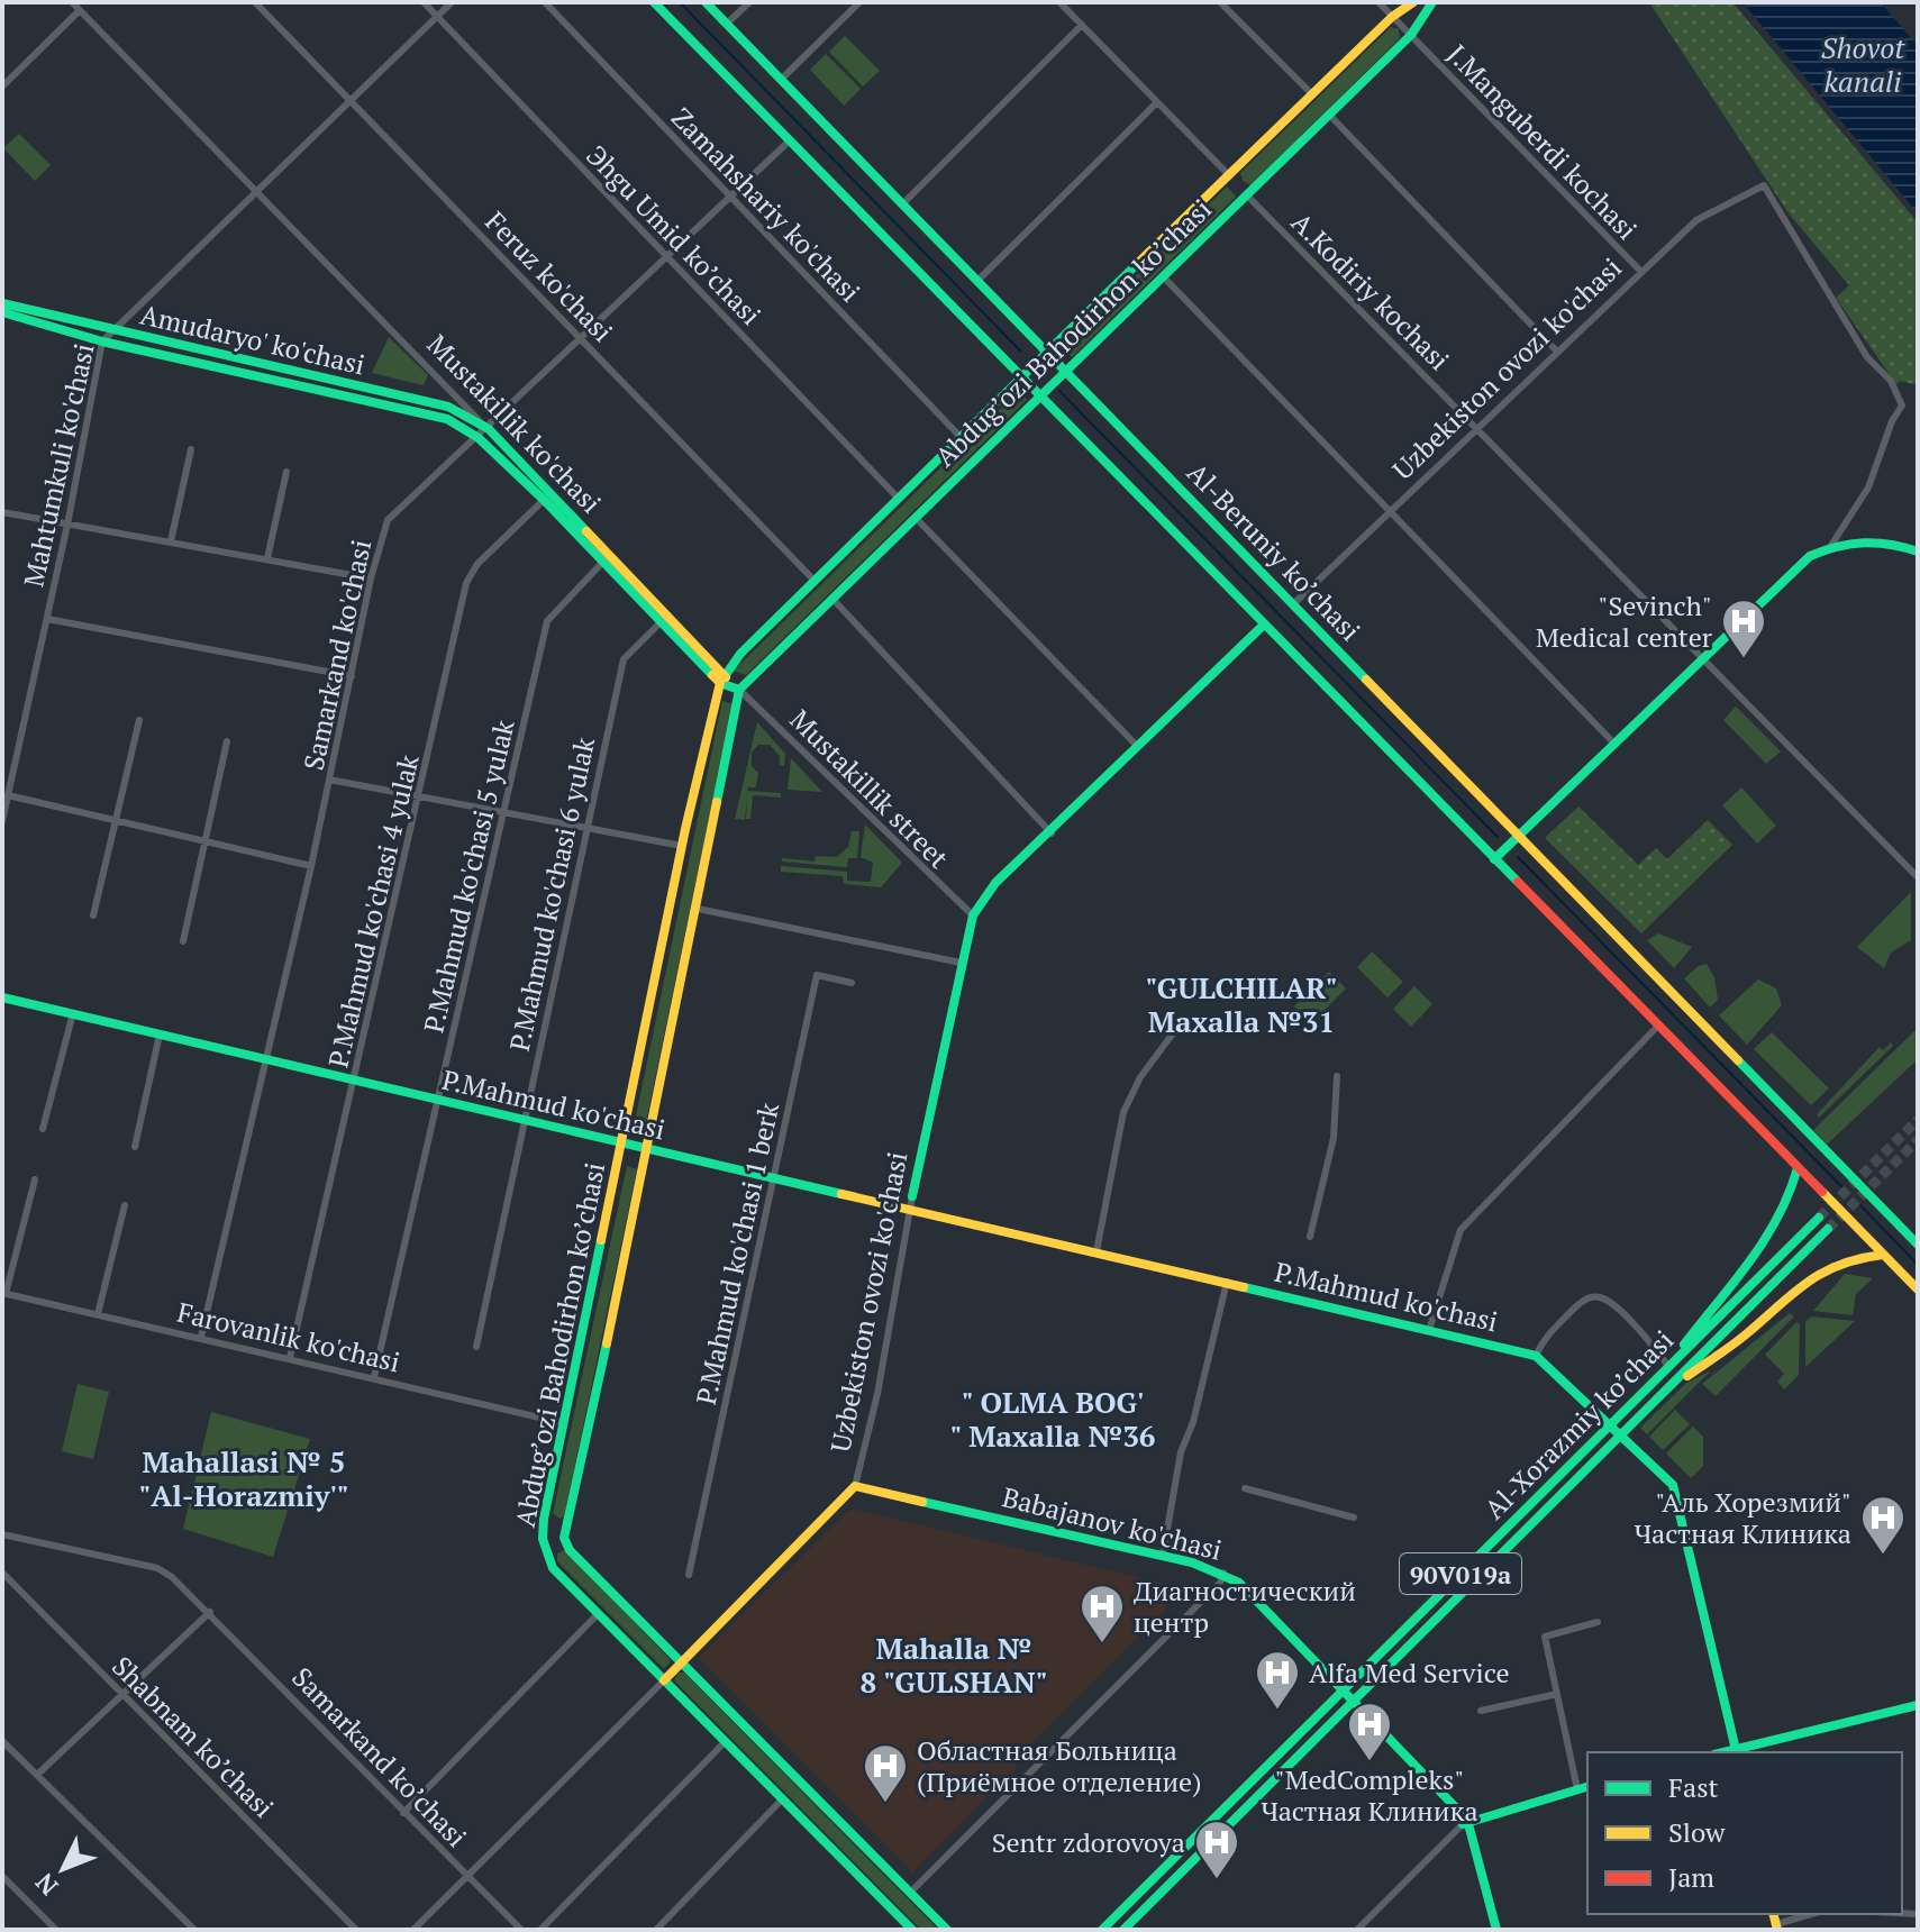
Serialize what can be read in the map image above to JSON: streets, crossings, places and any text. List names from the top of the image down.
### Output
{
  "streets": {
    "main road": [
      "Abdug’ozi Bahodirhon ko’chasi",
      "Amudaryo' ko'chasi",
      "Uzbekiston ovozi ko'chasi",
      "Mustakillik ko'chasi",
      "Al-Beruniy ko’chasi",
      "P.Mahmud ko'chasi",
      "Al-Xorazmiy ko’chasi",
      "Babajanov ko'chasi",
      "90V019a"
    ],
    "street": [
      "J.Manguberdi kochasi",
      "Zamahshariy ko'chasi",
      "Эhgu Umid ko’chasi",
      "Feruz ko'chasi",
      "A.Kodiriy kochasi",
      "Mahtumkuli ko'chasi",
      "Samarkand ko'chasi",
      "Mustakillik street",
      "P.Mahmud ko'chasi 5 yulak",
      "P.Mahmud ko'chasi 6 yulak",
      "P.Mahmud ko'chasi 4 yulak",
      "P.Mahmud ko'chasi 1 berk",
      "Farovanlik ko'chasi",
      "Shabnam ko’chasi",
      "Samarkand ko’chasi"
    ]
  },
  "crossings": [
    ["J.Manguberdi kochasi", "Abdug’ozi Bahodirhon ko’chasi"],
    ["J.Manguberdi kochasi", "Uzbekiston ovozi ko'chasi"],
    ["Zamahshariy ko'chasi", "Abdug’ozi Bahodirhon ko’chasi"],
    ["Zamahshariy ko'chasi", "Samarkand ko'chasi"],
    ["Эhgu Umid ko’chasi", "Abdug’ozi Bahodirhon ko’chasi"],
    ["Эhgu Umid ko’chasi", "Samarkand ko'chasi"],
    ["Feruz ko'chasi", "Abdug’ozi Bahodirhon ko’chasi"],
    ["Feruz ko'chasi", "Samarkand ko'chasi"],
    ["A.Kodiriy kochasi", "Abdug’ozi Bahodirhon ko’chasi"],
    ["A.Kodiriy kochasi", "Uzbekiston ovozi ko'chasi"],
    ["Abdug’ozi Bahodirhon ko’chasi", "Uzbekiston ovozi ko'chasi"],
    ["Abdug’ozi Bahodirhon ko’chasi", "Mustakillik ko'chasi"],
    ["Abdug’ozi Bahodirhon ko’chasi", "Al-Beruniy ko’chasi"],
    ["Abdug’ozi Bahodirhon ko’chasi", "Mustakillik street"],
    ["Abdug’ozi Bahodirhon ko’chasi", "P.Mahmud ko'chasi"],
    ["Abdug’ozi Bahodirhon ko’chasi", "Farovanlik ko'chasi"],
    ["Amudaryo' ko'chasi", "Mustakillik ko'chasi"],
    ["Amudaryo' ko'chasi", "Mahtumkuli ko'chasi"],
    ["Amudaryo' ko'chasi", "Samarkand ko'chasi"],
    ["Uzbekiston ovozi ko'chasi", "Al-Beruniy ko’chasi"],
    ["Uzbekiston ovozi ko'chasi", "Mustakillik street"],
    ["Uzbekiston ovozi ko'chasi", "P.Mahmud ko'chasi"],
    ["Uzbekiston ovozi ko'chasi", "Babajanov ko'chasi"],
    ["Uzbekiston ovozi ko'chasi", "Samarkand ko’chasi"],
    ["Mustakillik ko'chasi", "Samarkand ko'chasi"],
    ["Mustakillik ko'chasi", "P.Mahmud ko'chasi 5 yulak"],
    ["Mustakillik ko'chasi", "P.Mahmud ko'chasi 6 yulak"],
    ["Mustakillik ko'chasi", "P.Mahmud ko'chasi 4 yulak"],
    ["Samarkand ko'chasi", "P.Mahmud ko'chasi"],
    ["Samarkand ko'chasi", "Farovanlik ko'chasi"],
    ["P.Mahmud ko'chasi 5 yulak", "P.Mahmud ko'chasi"],
    ["P.Mahmud ko'chasi 5 yulak", "Farovanlik ko'chasi"],
    ["P.Mahmud ko'chasi 6 yulak", "P.Mahmud ko'chasi"],
    ["P.Mahmud ko'chasi 4 yulak", "P.Mahmud ko'chasi"],
    ["P.Mahmud ko'chasi 4 yulak", "Farovanlik ko'chasi"],
    ["P.Mahmud ko'chasi", "P.Mahmud ko'chasi 1 berk"],
    ["P.Mahmud ko'chasi", "Al-Xorazmiy ko’chasi"],
    ["Al-Xorazmiy ko’chasi", "Babajanov ko'chasi"]
  ],
  "districts": [
    "\"GULCHILAR\" Maxalla №31",
    "\" OLMA BOG' \" Maxalla №36",
    "Mahallasi № 5 \"Аl-Horazmiy'\"",
    "Mahalla № 8 \"GULSHAN\""
  ],
  "water": ["Shovot kanali"],
  "places": {
    "hospital": [
      "\"Sevinch\" Medical center",
      "\"Аль Хорезмий\" Частная Клиника",
      "Диагностический центр",
      "Alfa Med Service",
      "\"MedCompleks\" Частная Клиника",
      "Областная Больница (Приёмное отделение)",
      "Sentr zdorovoya"
    ]
  },
  "legend": ["Fast", "Slow", "Jam"],
  "north": "bottom left"
}
